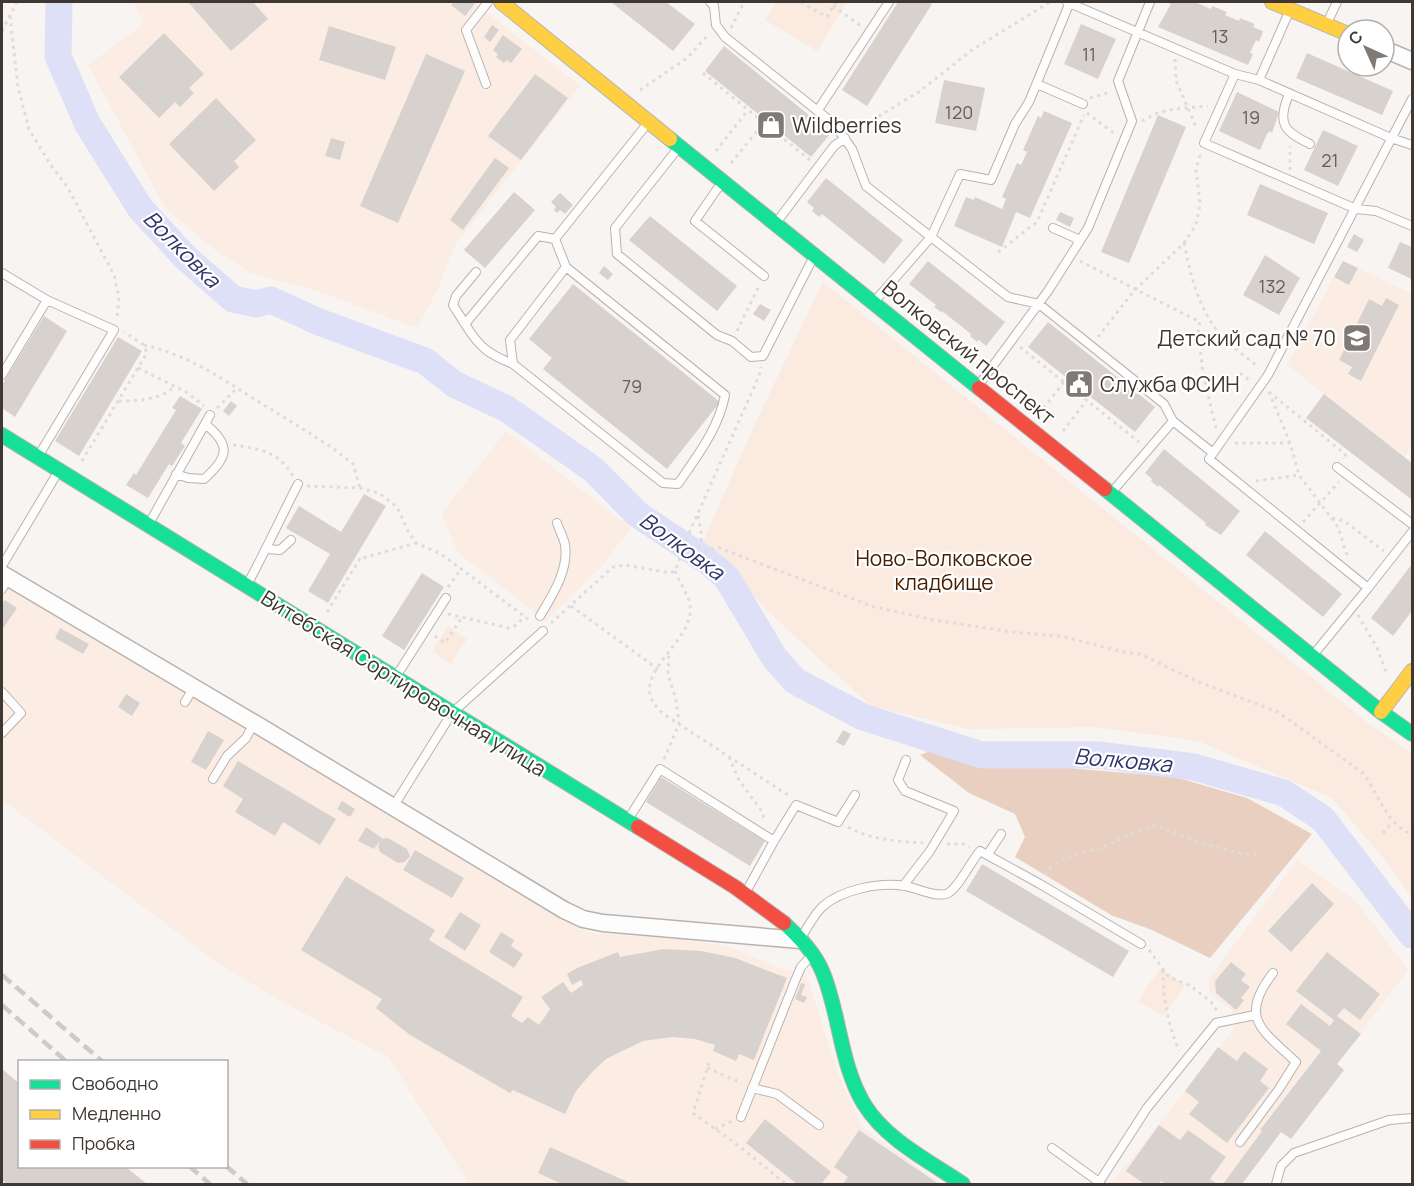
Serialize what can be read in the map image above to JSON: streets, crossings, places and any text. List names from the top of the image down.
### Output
{
  "streets": {
    "street": ["Волковский проспект", "Витебская Сортировочная улица"]
  },
  "water": ["Волковка"],
  "parks": ["Ново-Волковское кладбище"],
  "places": {
    "shop": ["Wildberries"],
    "school or university": ["Детский сад № 70"],
    "public building": ["Служба ФСИН"]
  },
  "house_numbers": [
    "13",
    "11",
    "120",
    "19",
    "21",
    "132",
    "79"
  ],
  "legend": ["Свободно", "Медленно", "Пробка"],
  "north": "top left"
}
